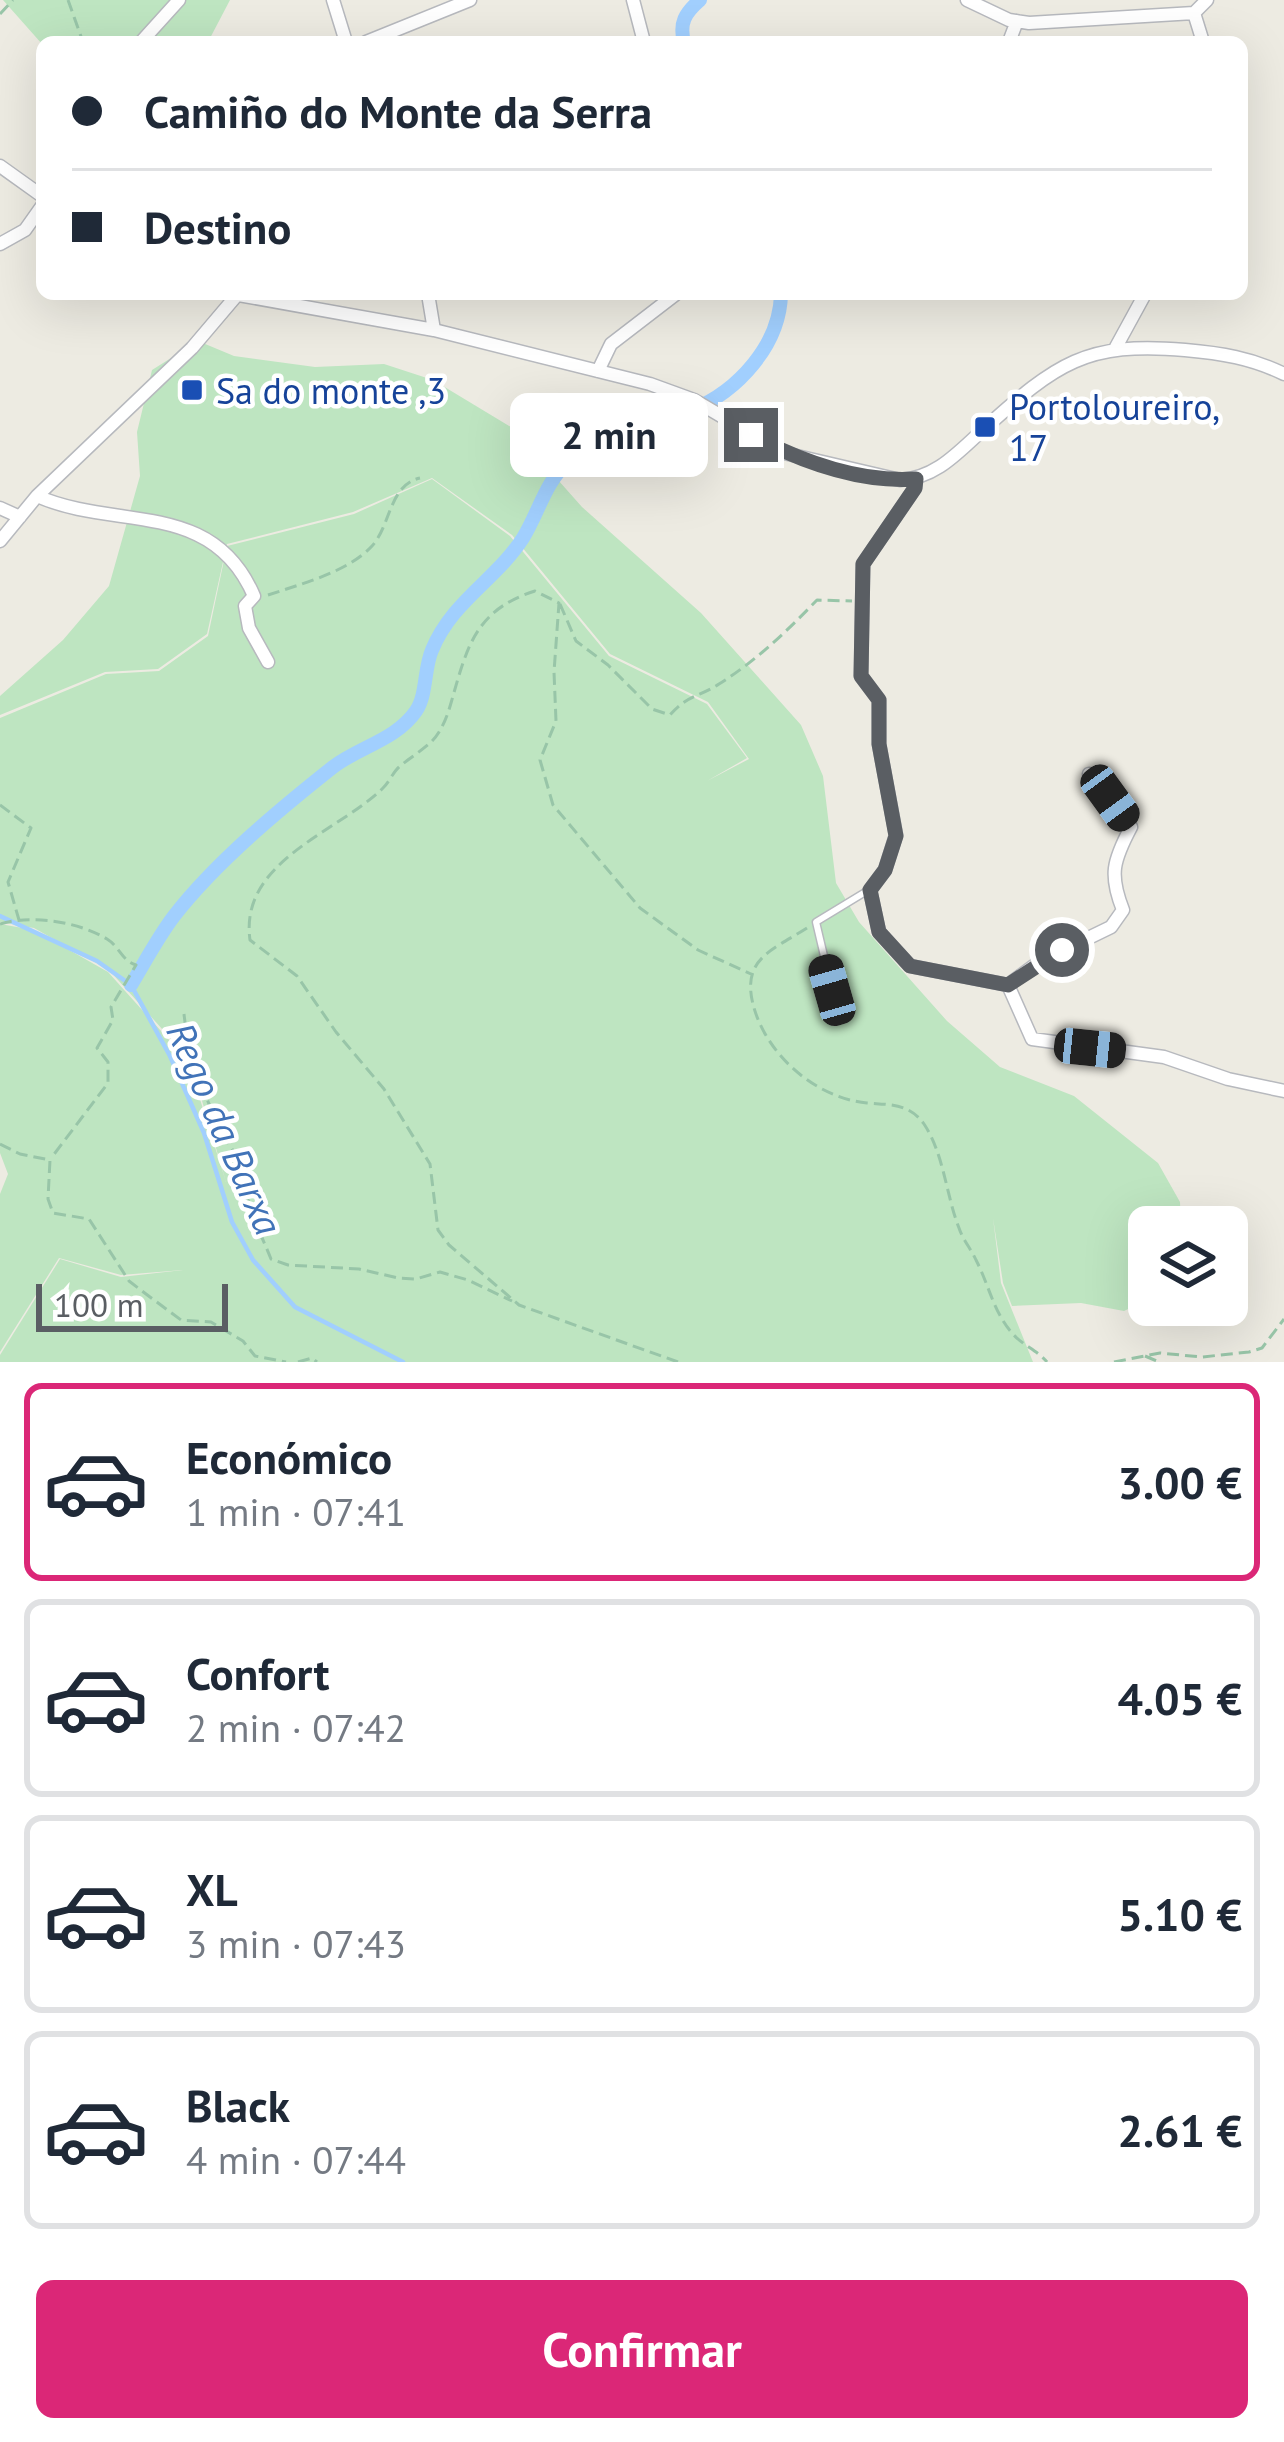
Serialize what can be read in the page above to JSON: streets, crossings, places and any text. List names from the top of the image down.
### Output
{
  "water": ["Rego da Barxa"],
  "places": {
    "transit": ["Sa do monte ,3", "Portoloureiro, 17"]
  },
  "scale_bar": "100 m",
  "page": {
    "banner": ["Camiño do Monte da Serra", "Destino"],
    "bubble": "2 min",
    "scale": "100 m",
    "list": [
      {
        "name": "Económico",
        "note": "1 min · 07:41",
        "value": "3.00 €"
      },
      {
        "name": "Confort",
        "note": "2 min · 07:42",
        "value": "4.05 €"
      },
      {
        "name": "XL",
        "note": "3 min · 07:43",
        "value": "5.10 €"
      },
      {
        "name": "Black",
        "note": "4 min · 07:44",
        "value": "2.61 €"
      }
    ],
    "buttons": "Confirmar"
  }
}
